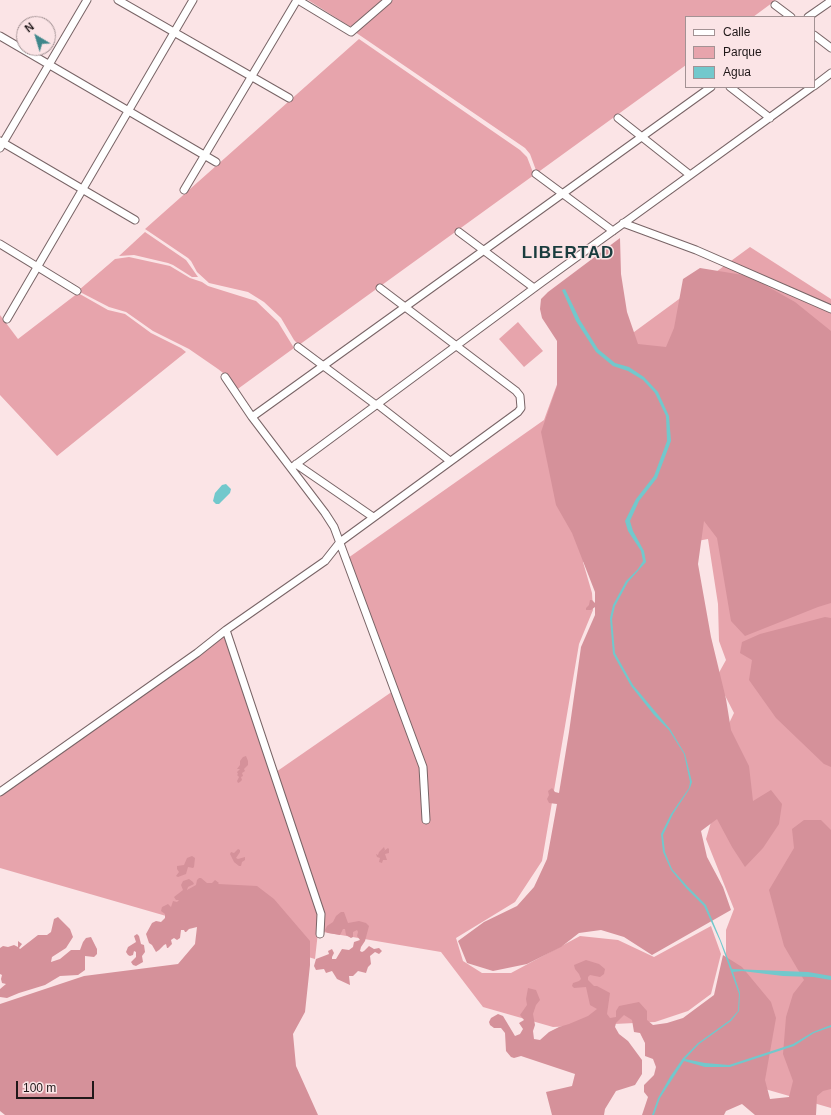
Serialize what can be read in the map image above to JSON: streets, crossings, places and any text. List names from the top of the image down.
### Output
{
  "districts": ["LIBERTAD"],
  "legend": ["Calle", "Parque", "Agua"],
  "scale_bar": "100 m",
  "north": "top left"
}
